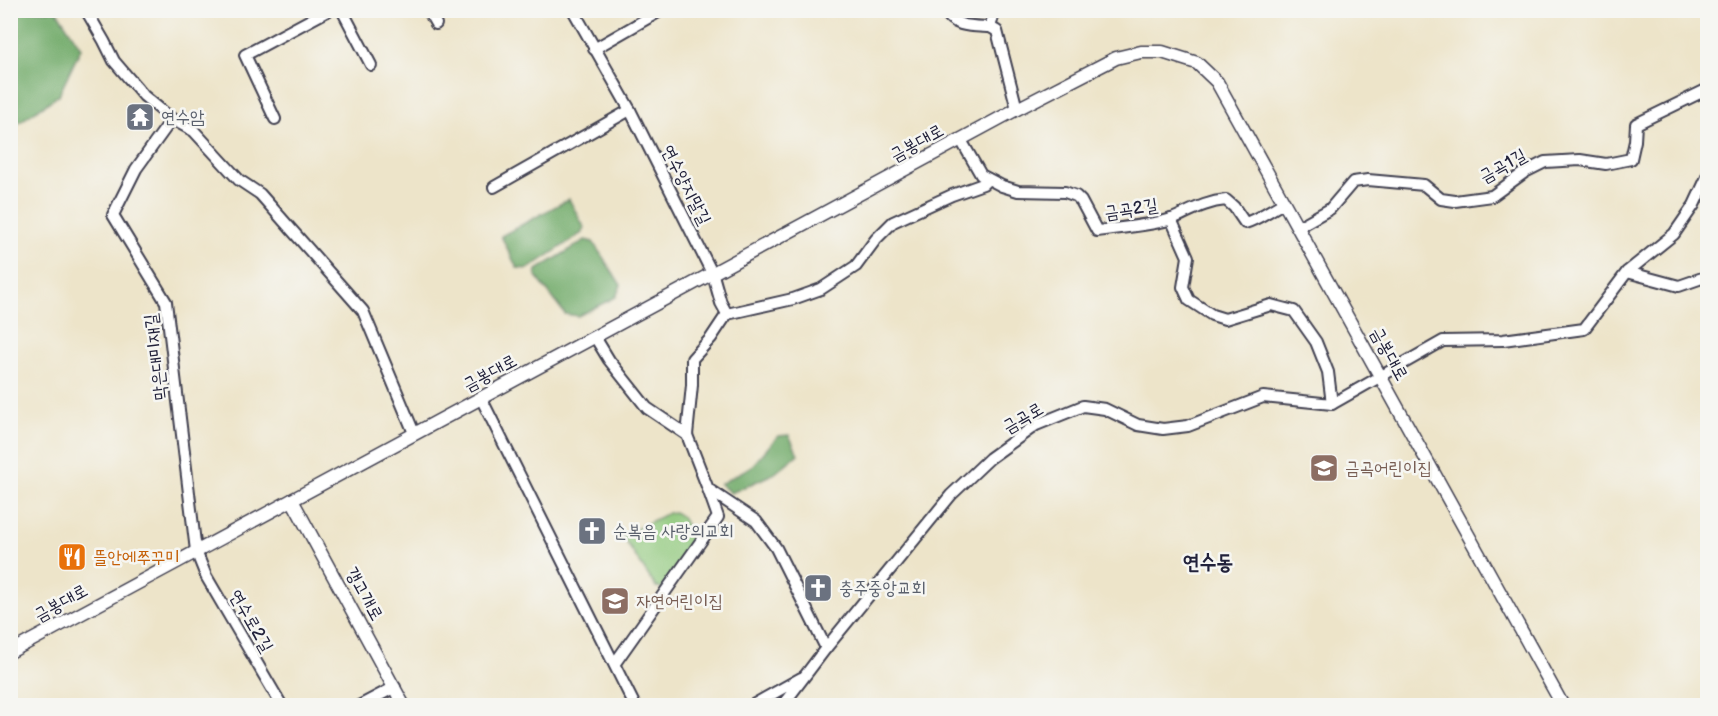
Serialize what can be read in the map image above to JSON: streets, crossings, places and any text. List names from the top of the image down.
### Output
{
  "streets": {
    "street": [
      "금봉대로",
      "금곡1길",
      "연수양지말길",
      "금곡2길",
      "막은대미재길",
      "금곡로",
      "갱고개로",
      "연수로2길"
    ]
  },
  "crossings": [
    ["금봉대로", "금곡1길"],
    ["금봉대로", "연수양지말길"],
    ["금봉대로", "금곡2길"],
    ["금봉대로", "막은대미재길"],
    ["금봉대로", "갱고개로"],
    ["금봉대로", "연수로2길"],
    ["금곡2길", "금곡로"],
    ["막은대미재길", "연수로2길"]
  ],
  "districts": ["연수동"],
  "places": {
    "temple": ["연수암"],
    "school or university": ["금곡어린이집", "자연어린이집"],
    "church": ["순복음 사랑의교회", "충주중앙교회"],
    "restaurant": ["뜰안에쭈꾸미"]
  }
}
